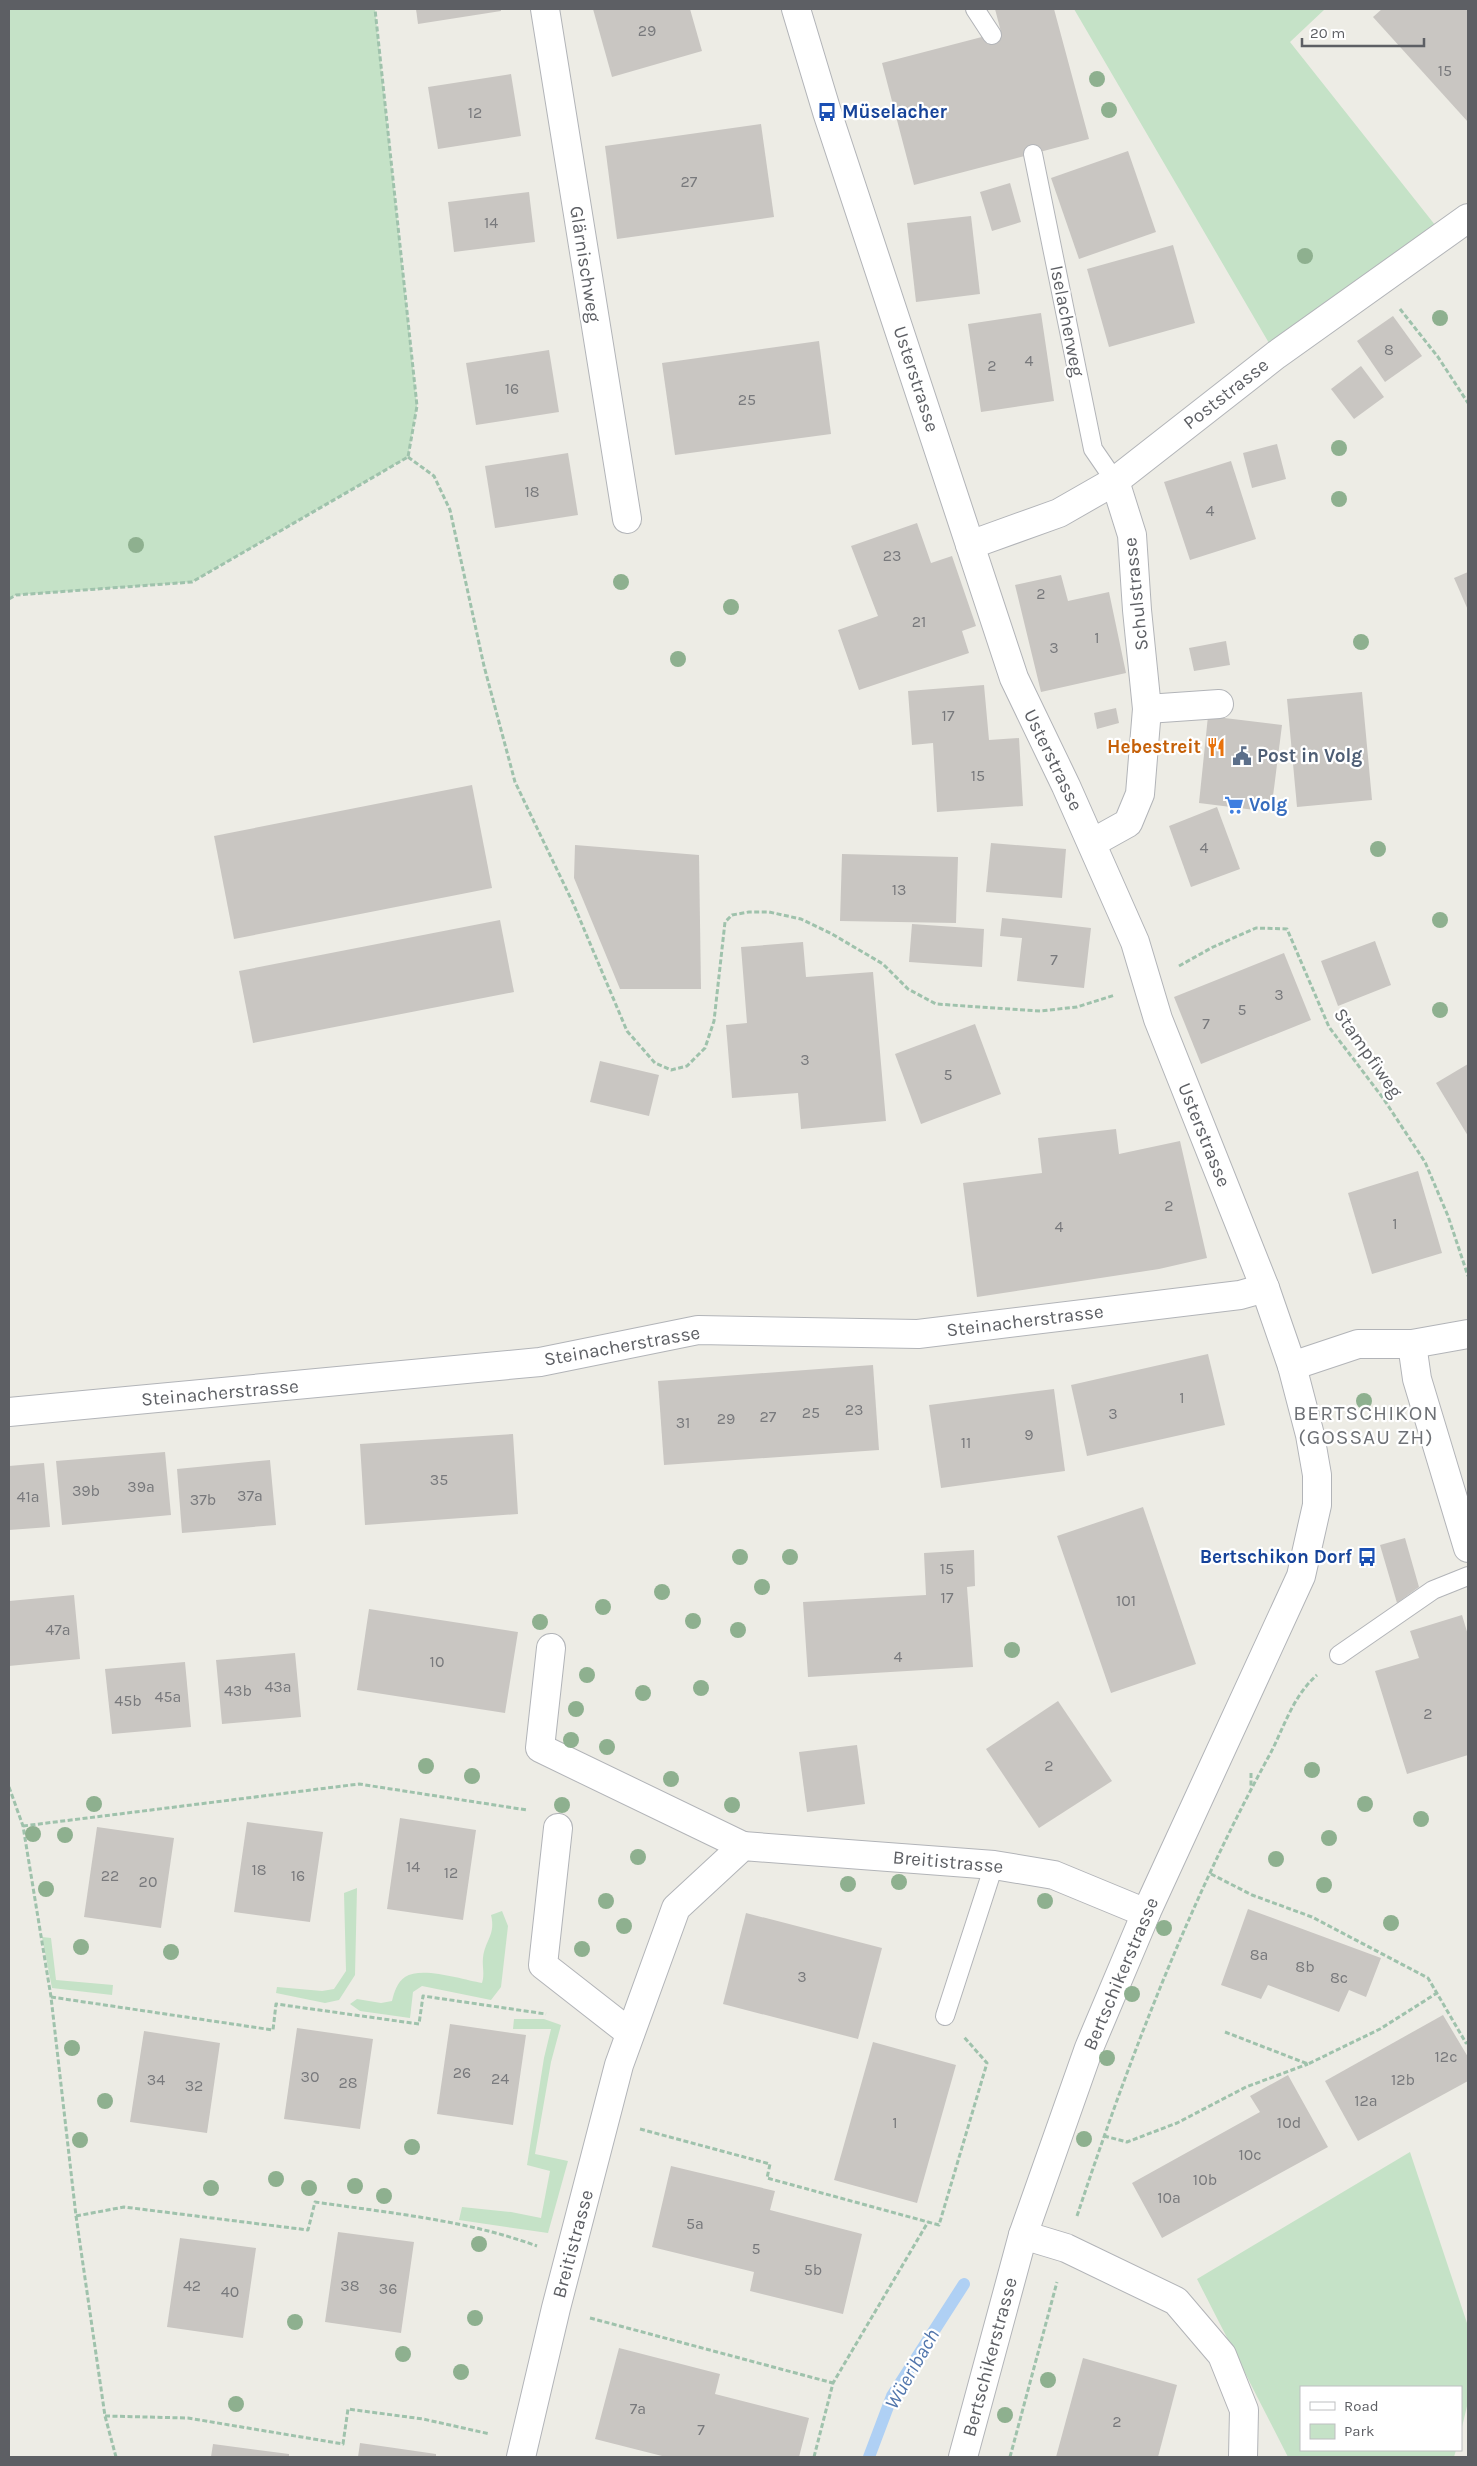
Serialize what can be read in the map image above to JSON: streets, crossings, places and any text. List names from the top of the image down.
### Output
{
  "streets": {
    "street": [
      "Glärnischweg",
      "Usterstrasse",
      "Poststrasse",
      "Schulstrasse",
      "Steinacherstrasse",
      "Breitistrasse",
      "Bertschikerstrasse"
    ],
    "lane": ["Iselacherweg"],
    "path": ["Stampfiweg"]
  },
  "crossings": [
    ["Iselacherweg", "Poststrasse"],
    ["Iselacherweg", "Schulstrasse"],
    ["Usterstrasse", "Poststrasse"],
    ["Usterstrasse", "Schulstrasse"],
    ["Usterstrasse", "Stampfiweg"],
    ["Usterstrasse", "Steinacherstrasse"],
    ["Usterstrasse", "Bertschikerstrasse"],
    ["Poststrasse", "Schulstrasse"],
    ["Breitistrasse", "Bertschikerstrasse"]
  ],
  "districts": ["BERTSCHIKON (GOSSAU ZH)"],
  "water": ["Wüeribach"],
  "places": {
    "bus stop": ["Müselacher", "Bertschikon Dorf"],
    "restaurant": ["Hebestreit"],
    "public building": ["Post in Volg"],
    "supermarket": ["Volg"]
  },
  "house_numbers": [
    "29",
    "15",
    "12",
    "27",
    "14",
    "8",
    "4",
    "2",
    "16",
    "25",
    "18",
    "4",
    "23",
    "2",
    "21",
    "1",
    "3",
    "17",
    "15",
    "4",
    "13",
    "7",
    "3",
    "5",
    "7",
    "3",
    "5",
    "2",
    "1",
    "4",
    "1",
    "23",
    "25",
    "3",
    "27",
    "29",
    "31",
    "9",
    "11",
    "35",
    "39a",
    "39b",
    "37a",
    "41a",
    "37b",
    "15",
    "17",
    "101",
    "47a",
    "4",
    "10",
    "43a",
    "43b",
    "45a",
    "45b",
    "2",
    "2",
    "14",
    "18",
    "12",
    "22",
    "16",
    "20",
    "8a",
    "8b",
    "3",
    "8c",
    "12c",
    "26",
    "30",
    "24",
    "34",
    "12b",
    "28",
    "32",
    "12a",
    "1",
    "10d",
    "10c",
    "10b",
    "10a",
    "5a",
    "5",
    "5b",
    "42",
    "38",
    "36",
    "40",
    "7a",
    "2",
    "7"
  ],
  "legend": ["Road", "Park"],
  "scale_bar": "20 m"
}
